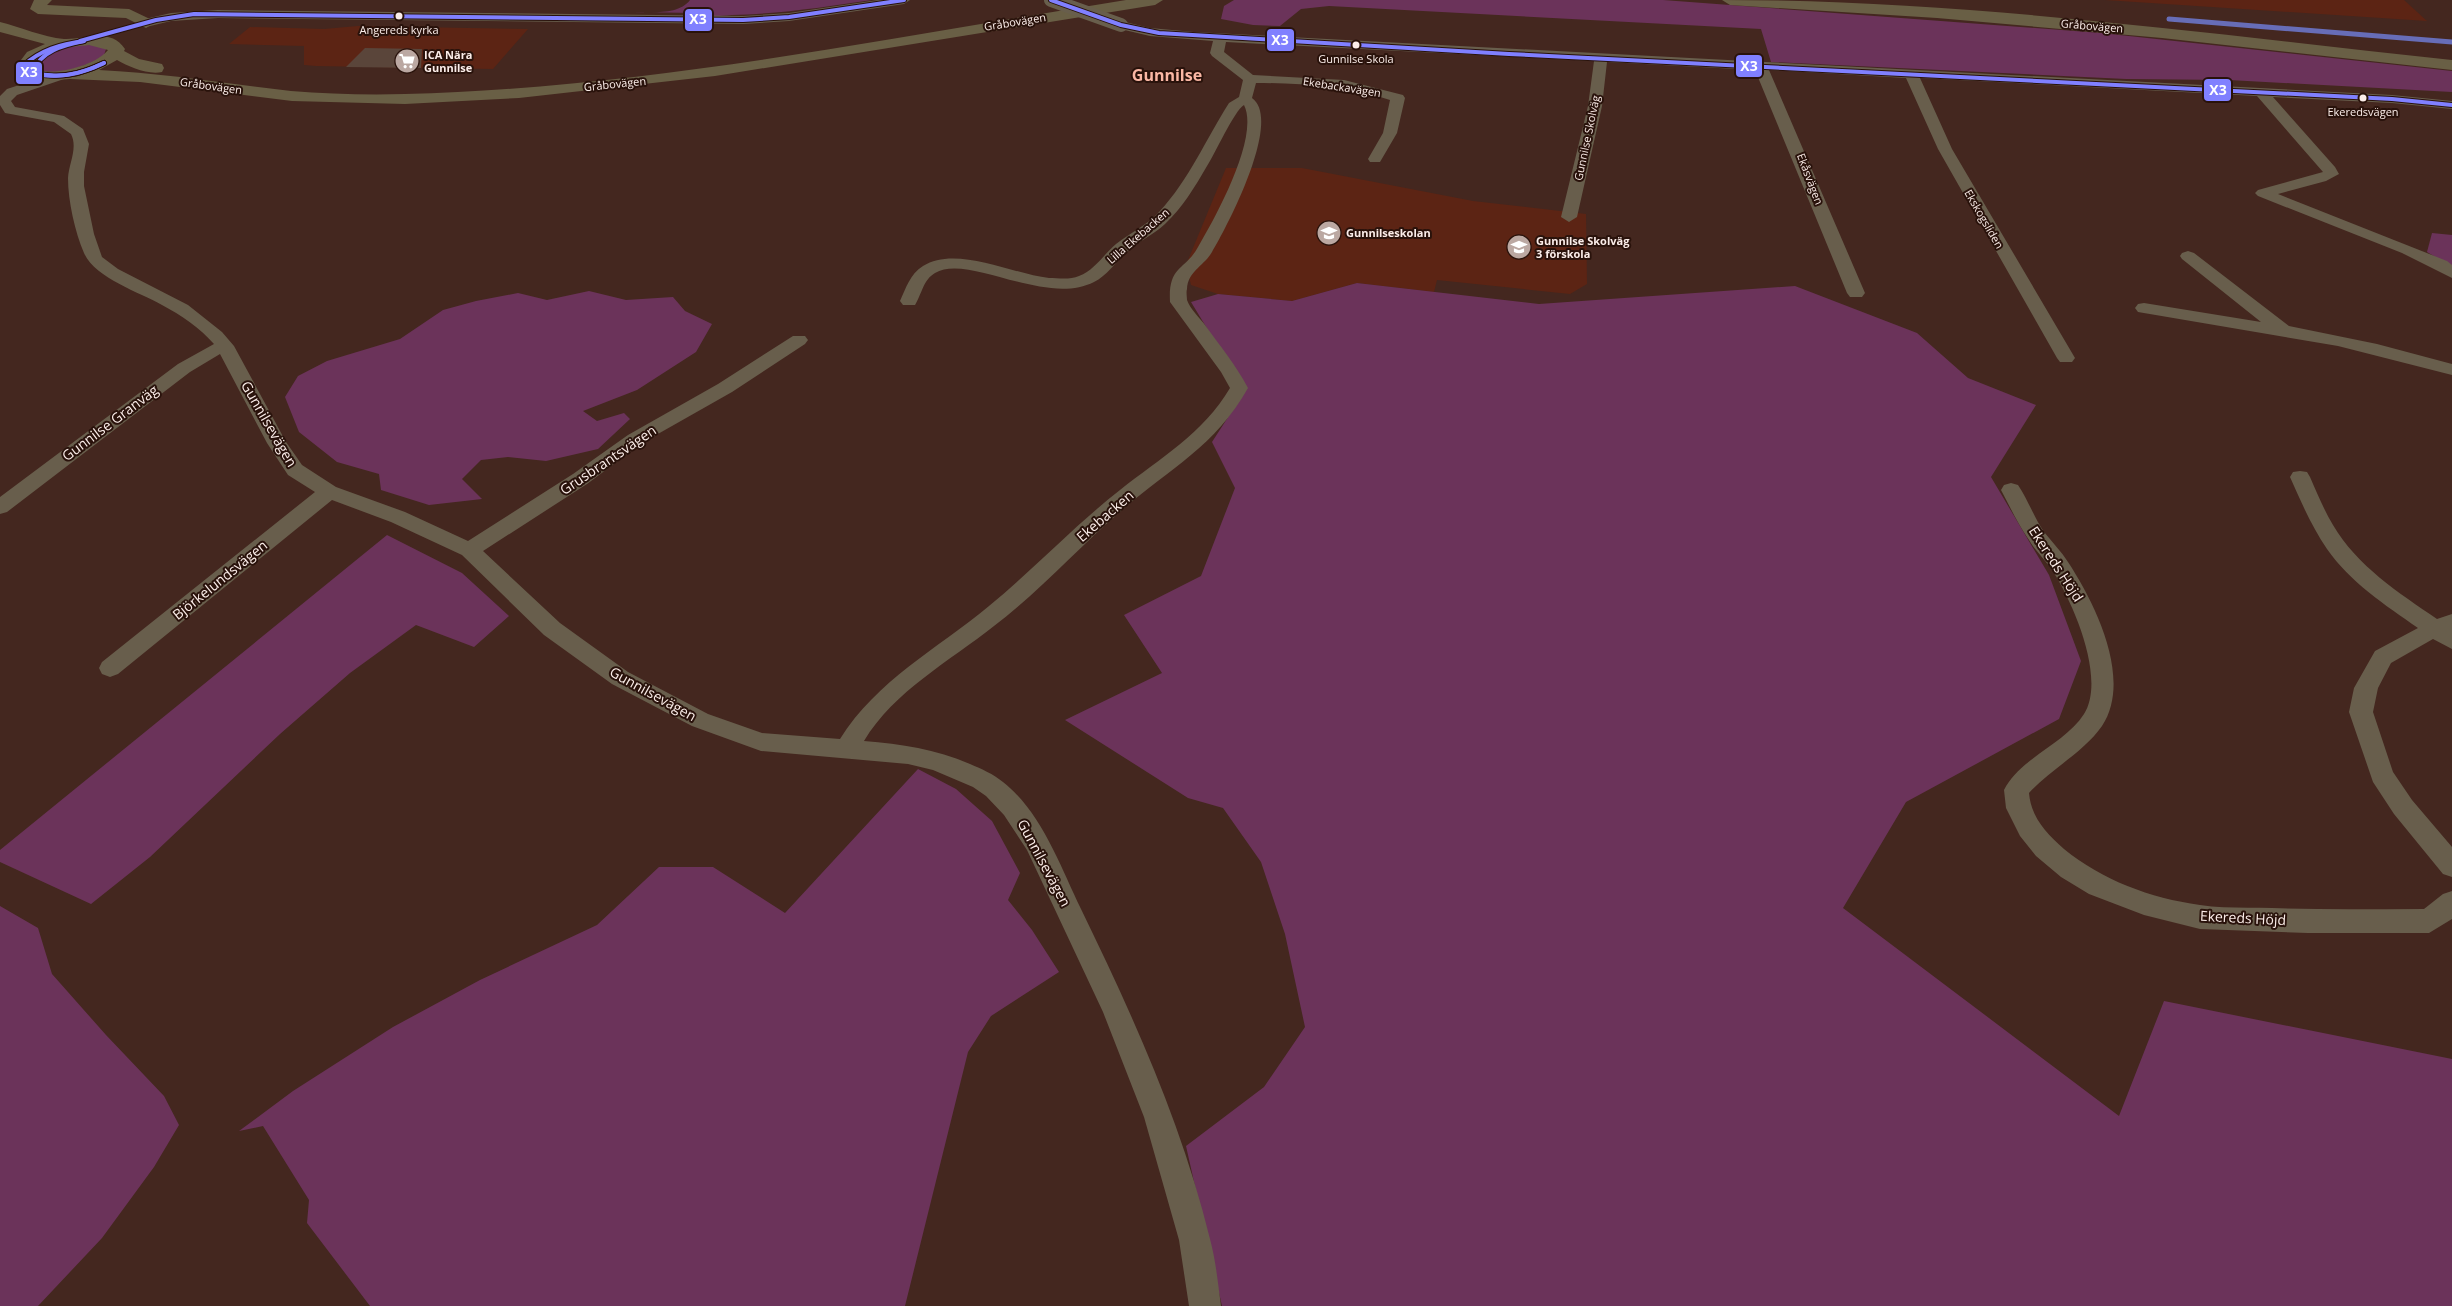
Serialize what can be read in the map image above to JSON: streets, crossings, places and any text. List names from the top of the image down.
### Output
{
  "streets": {
    "main road": ["Gråbovägen"],
    "street": [
      "Ekebackavägen",
      "Gunnilse Skolväg",
      "Ekåsvägen",
      "Ekskogsliden",
      "Lilla Ekebacken",
      "Gunnilse Granväg",
      "Gunnilsevägen",
      "Grusbrantsvägen",
      "Ekebacken",
      "Ekereds Höjd",
      "Björkelundsvägen"
    ]
  },
  "crossings": [
    ["Lilla Ekebacken", "Ekebacken"],
    ["Gunnilse Granväg", "Gunnilsevägen"],
    ["Gunnilsevägen", "Grusbrantsvägen"],
    ["Gunnilsevägen", "Ekebacken"],
    ["Gunnilsevägen", "Björkelundsvägen"]
  ],
  "districts": ["Gunnilse"],
  "places": {
    "other": ["Angereds kyrka", "Gunnilse Skola", "Ekeredsvägen"],
    "supermarket": ["ICA Nära Gunnilse"],
    "school or university": ["Gunnilseskolan", "Gunnilse Skolväg 3 förskola"]
  },
  "lines": ["transit line X3"]
}
